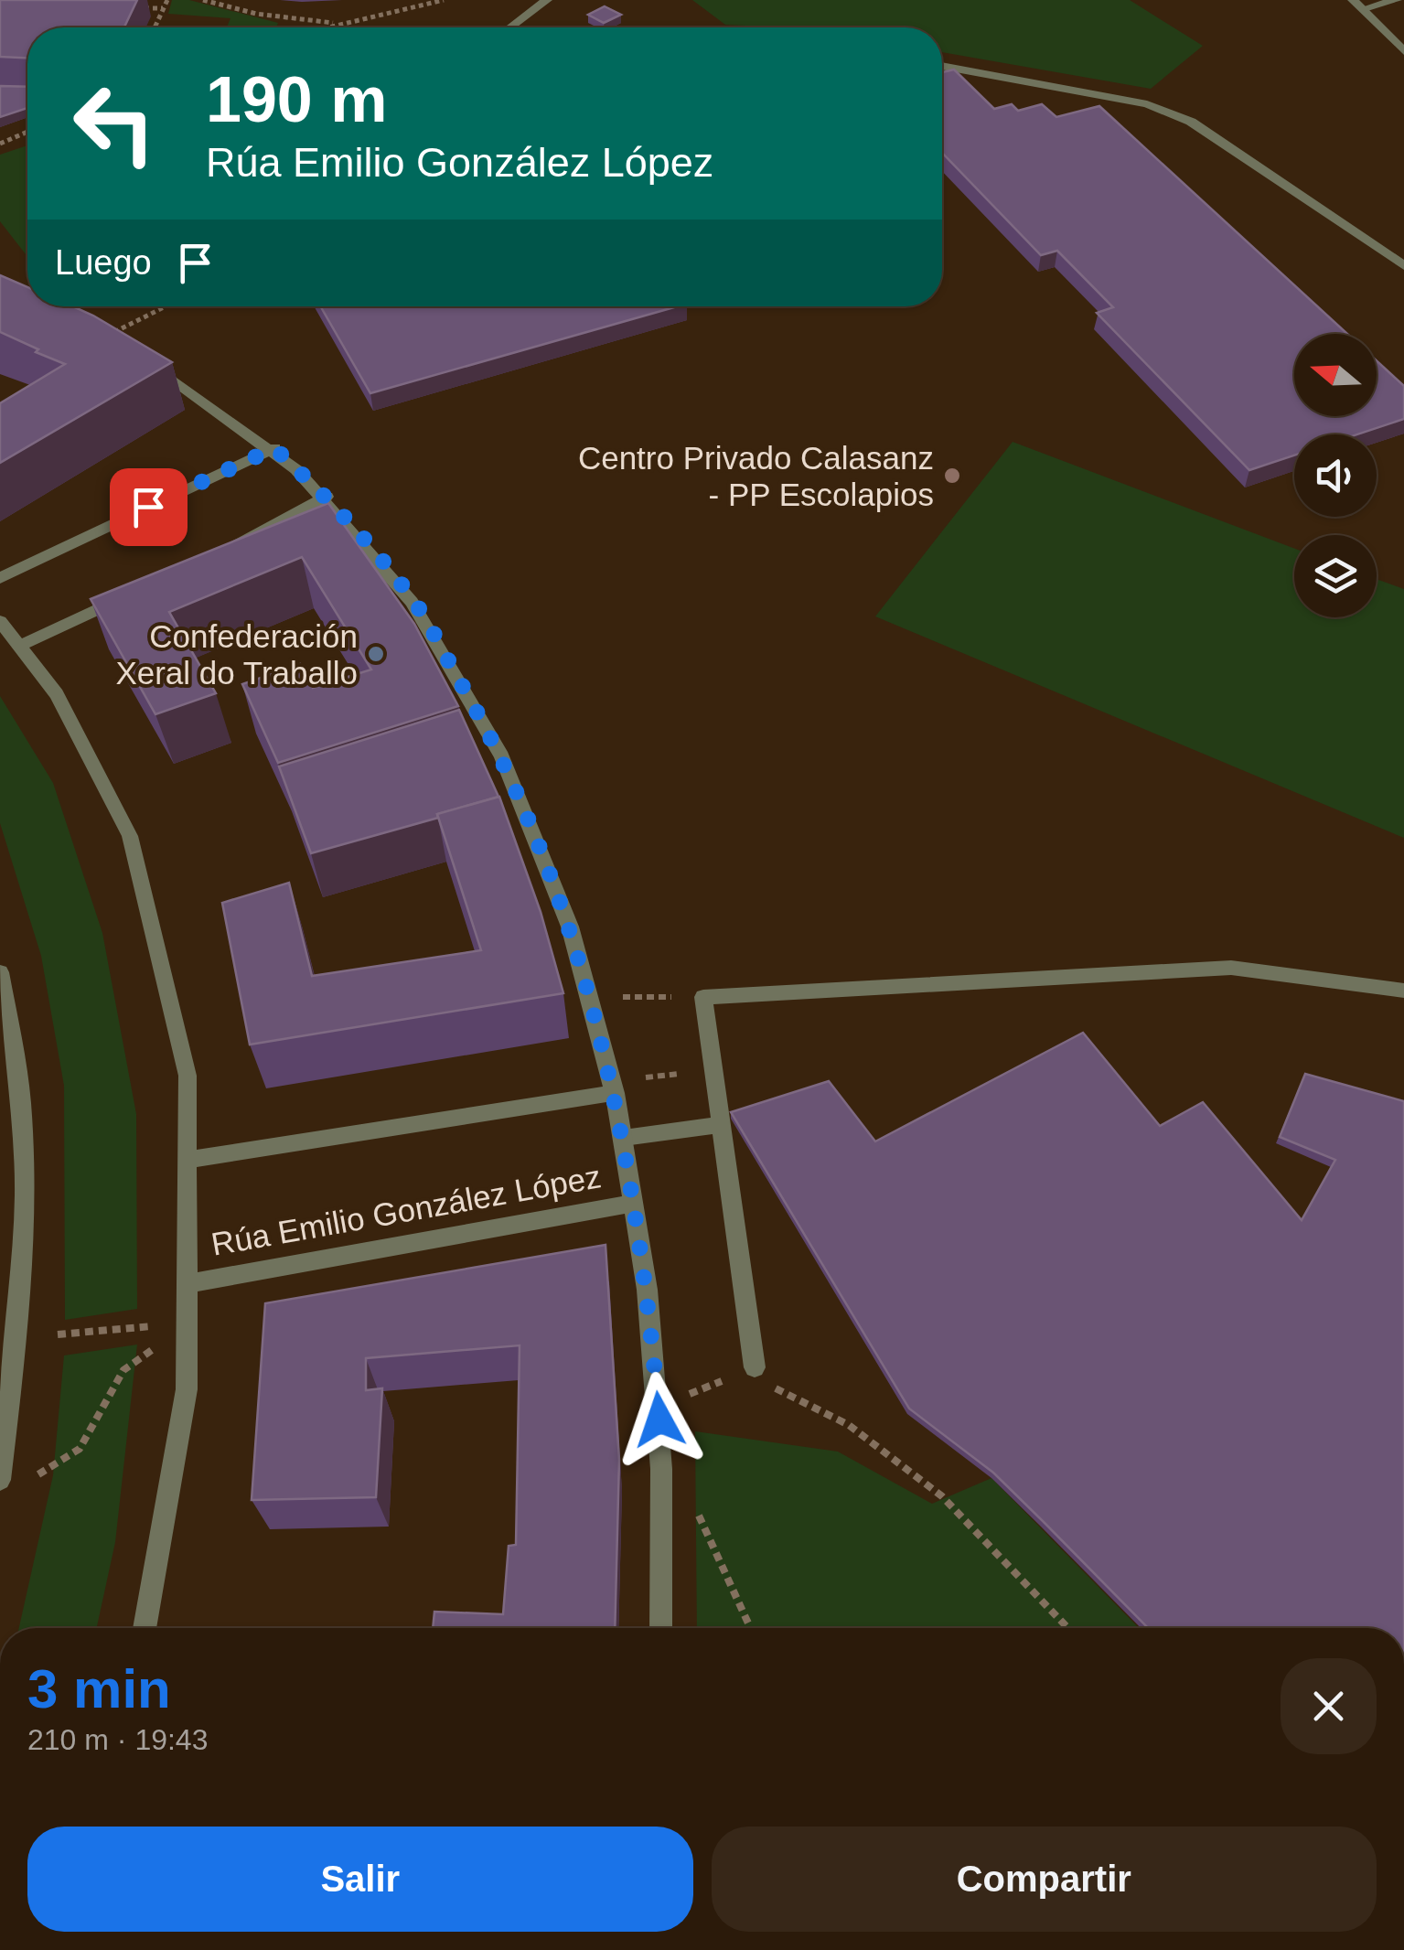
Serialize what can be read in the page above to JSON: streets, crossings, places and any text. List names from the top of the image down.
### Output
{
  "streets": {
    "street": ["Rúa Emilio González López"]
  },
  "places": ["Centro Privado Calasanz - PP Escolapios", "Confederación Xeral do Traballo"],
  "north": "left",
  "page": {
    "turn": ["190 m", "Rúa Emilio González López"],
    "then": "Luego",
    "heading": ["3 min", "210 m · 19:43"],
    "buttons": ["Salir", "Compartir"]
  }
}
